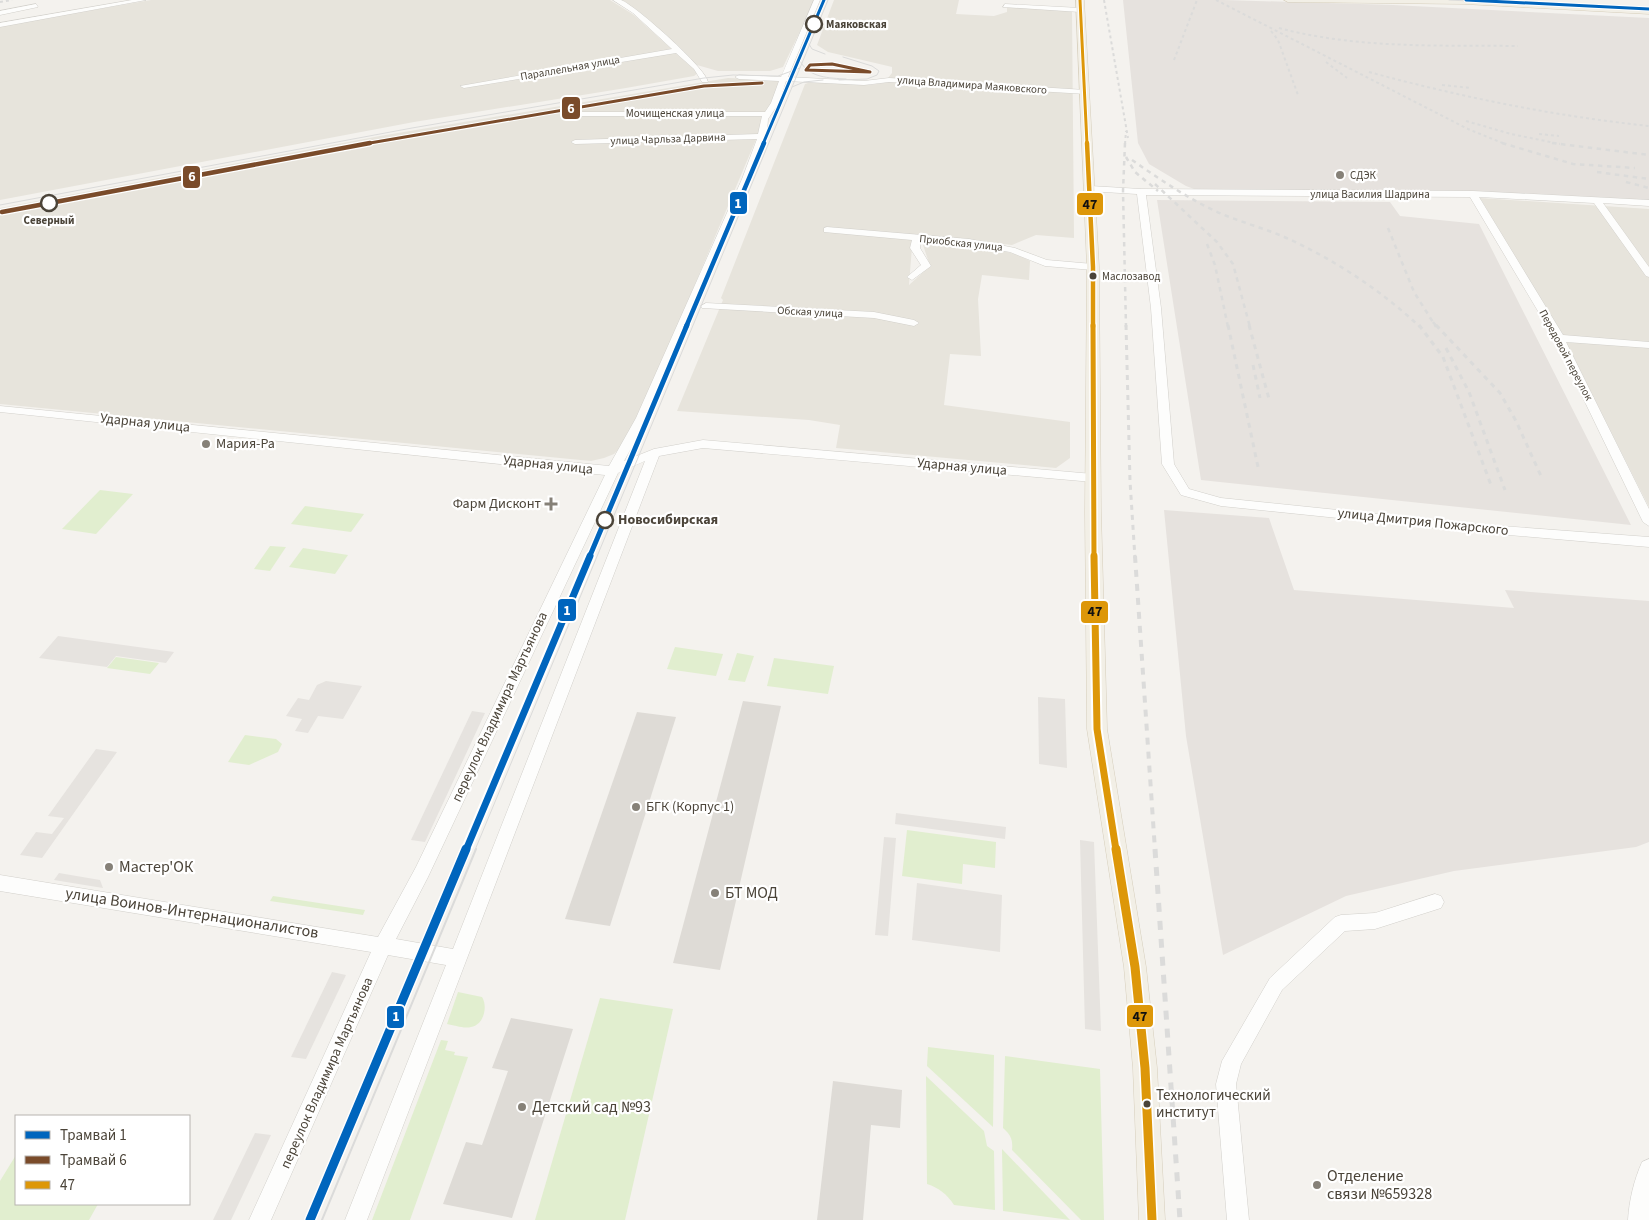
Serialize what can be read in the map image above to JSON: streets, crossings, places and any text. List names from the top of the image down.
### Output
{
  "streets": {
    "street": [
      "Параллельная улица",
      "улица Владимира Маяковского",
      "Мочищенская улица",
      "улица Чарльза Дарвина",
      "улица Василия Шадрина",
      "Приобская улица",
      "Обская улица",
      "Передовой переулок",
      "Ударная улица",
      "улица Дмитрия Пожарского",
      "переулок Владимира Мартьянова",
      "улица Воинов-Интернационалистов"
    ]
  },
  "crossings": [
    ["улица Владимира Маяковского", "переулок Владимира Мартьянова"],
    ["Мочищенская улица", "переулок Владимира Мартьянова"],
    ["улица Чарльза Дарвина", "переулок Владимира Мартьянова"],
    ["улица Василия Шадрина", "Передовой переулок"],
    ["улица Василия Шадрина", "улица Дмитрия Пожарского"],
    ["Ударная улица", "переулок Владимира Мартьянова"],
    ["переулок Владимира Мартьянова", "улица Воинов-Интернационалистов"]
  ],
  "places": {
    "other": [
      "Маяковская",
      "СДЭК",
      "Северный",
      "Маслозавод",
      "Мария-Ра",
      "Новосибирская",
      "БГК (Корпус 1)",
      "Мастер'ОК",
      "БТ МОД",
      "Технологический институт",
      "Детский сад №93",
      "Отделение связи №659328"
    ],
    "health": ["Фарм Дисконт"]
  },
  "lines": ["tram line 1", "transit line 47", "tram line 6"],
  "legend": ["Трамвай 1", "Трамвай 6", "47"]
}
